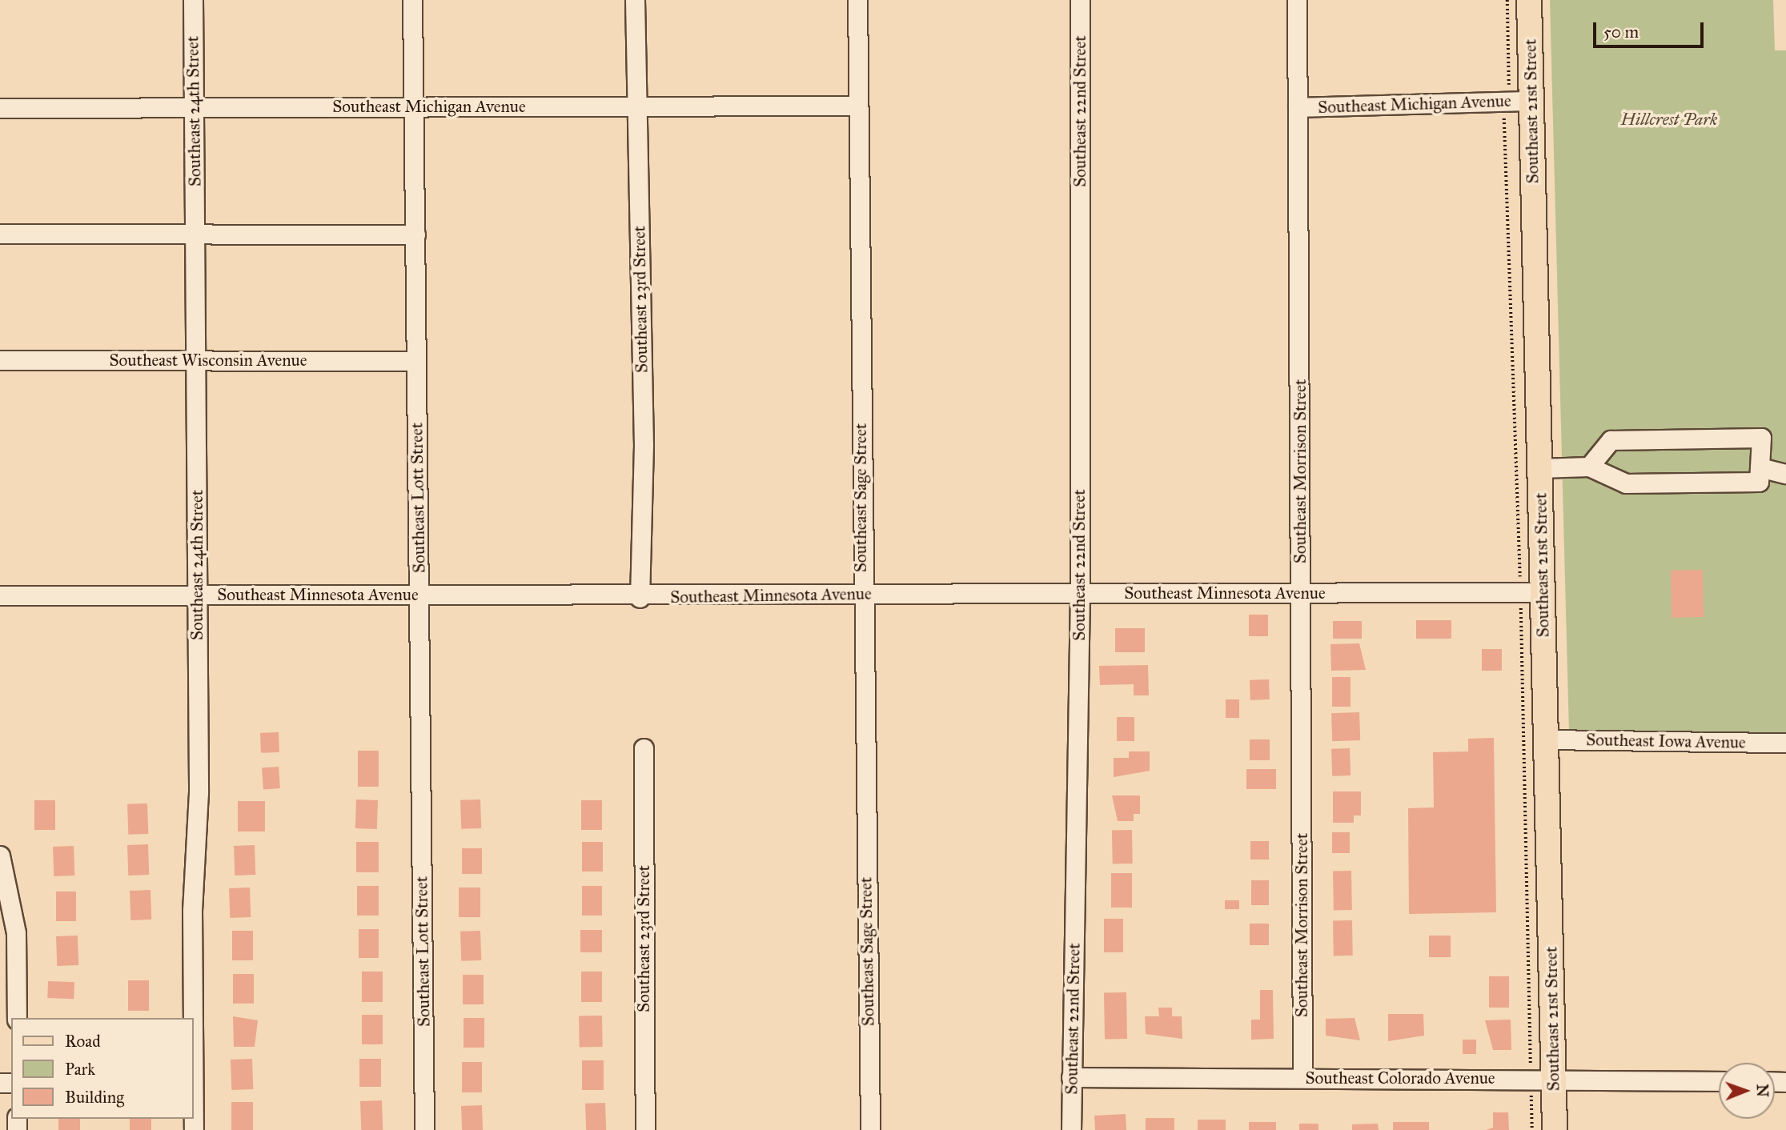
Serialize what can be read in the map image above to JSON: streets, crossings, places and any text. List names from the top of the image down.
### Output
{
  "streets": {
    "main road": ["Southeast 21st Street"],
    "street": [
      "Southeast Michigan Avenue",
      "Southeast 24th Street",
      "Southeast 22nd Street",
      "Southeast 23rd Street",
      "Southeast Wisconsin Avenue",
      "Southeast Morrison Street",
      "Southeast Lott Street",
      "Southeast Sage Street",
      "Southeast Minnesota Avenue",
      "Southeast Iowa Avenue",
      "Southeast Colorado Avenue"
    ]
  },
  "crossings": [
    ["Southeast Michigan Avenue", "Southeast 24th Street"],
    ["Southeast Michigan Avenue", "Southeast 21st Street"],
    ["Southeast Michigan Avenue", "Southeast 23rd Street"],
    ["Southeast Michigan Avenue", "Southeast Morrison Street"],
    ["Southeast Michigan Avenue", "Southeast Lott Street"],
    ["Southeast Michigan Avenue", "Southeast Sage Street"],
    ["Southeast 24th Street", "Southeast Wisconsin Avenue"],
    ["Southeast 24th Street", "Southeast Minnesota Avenue"],
    ["Southeast 22nd Street", "Southeast Minnesota Avenue"],
    ["Southeast 22nd Street", "Southeast Colorado Avenue"],
    ["Southeast 21st Street", "Southeast Minnesota Avenue"],
    ["Southeast 21st Street", "Southeast Iowa Avenue"],
    ["Southeast 21st Street", "Southeast Colorado Avenue"],
    ["Southeast 23rd Street", "Southeast Minnesota Avenue"],
    ["Southeast Wisconsin Avenue", "Southeast Lott Street"],
    ["Southeast Morrison Street", "Southeast Minnesota Avenue"],
    ["Southeast Morrison Street", "Southeast Colorado Avenue"],
    ["Southeast Lott Street", "Southeast Minnesota Avenue"],
    ["Southeast Sage Street", "Southeast Minnesota Avenue"]
  ],
  "parks": ["Hillcrest Park"],
  "legend": ["Road", "Park", "Building"],
  "scale_bar": "50 m",
  "north": "right"
}
